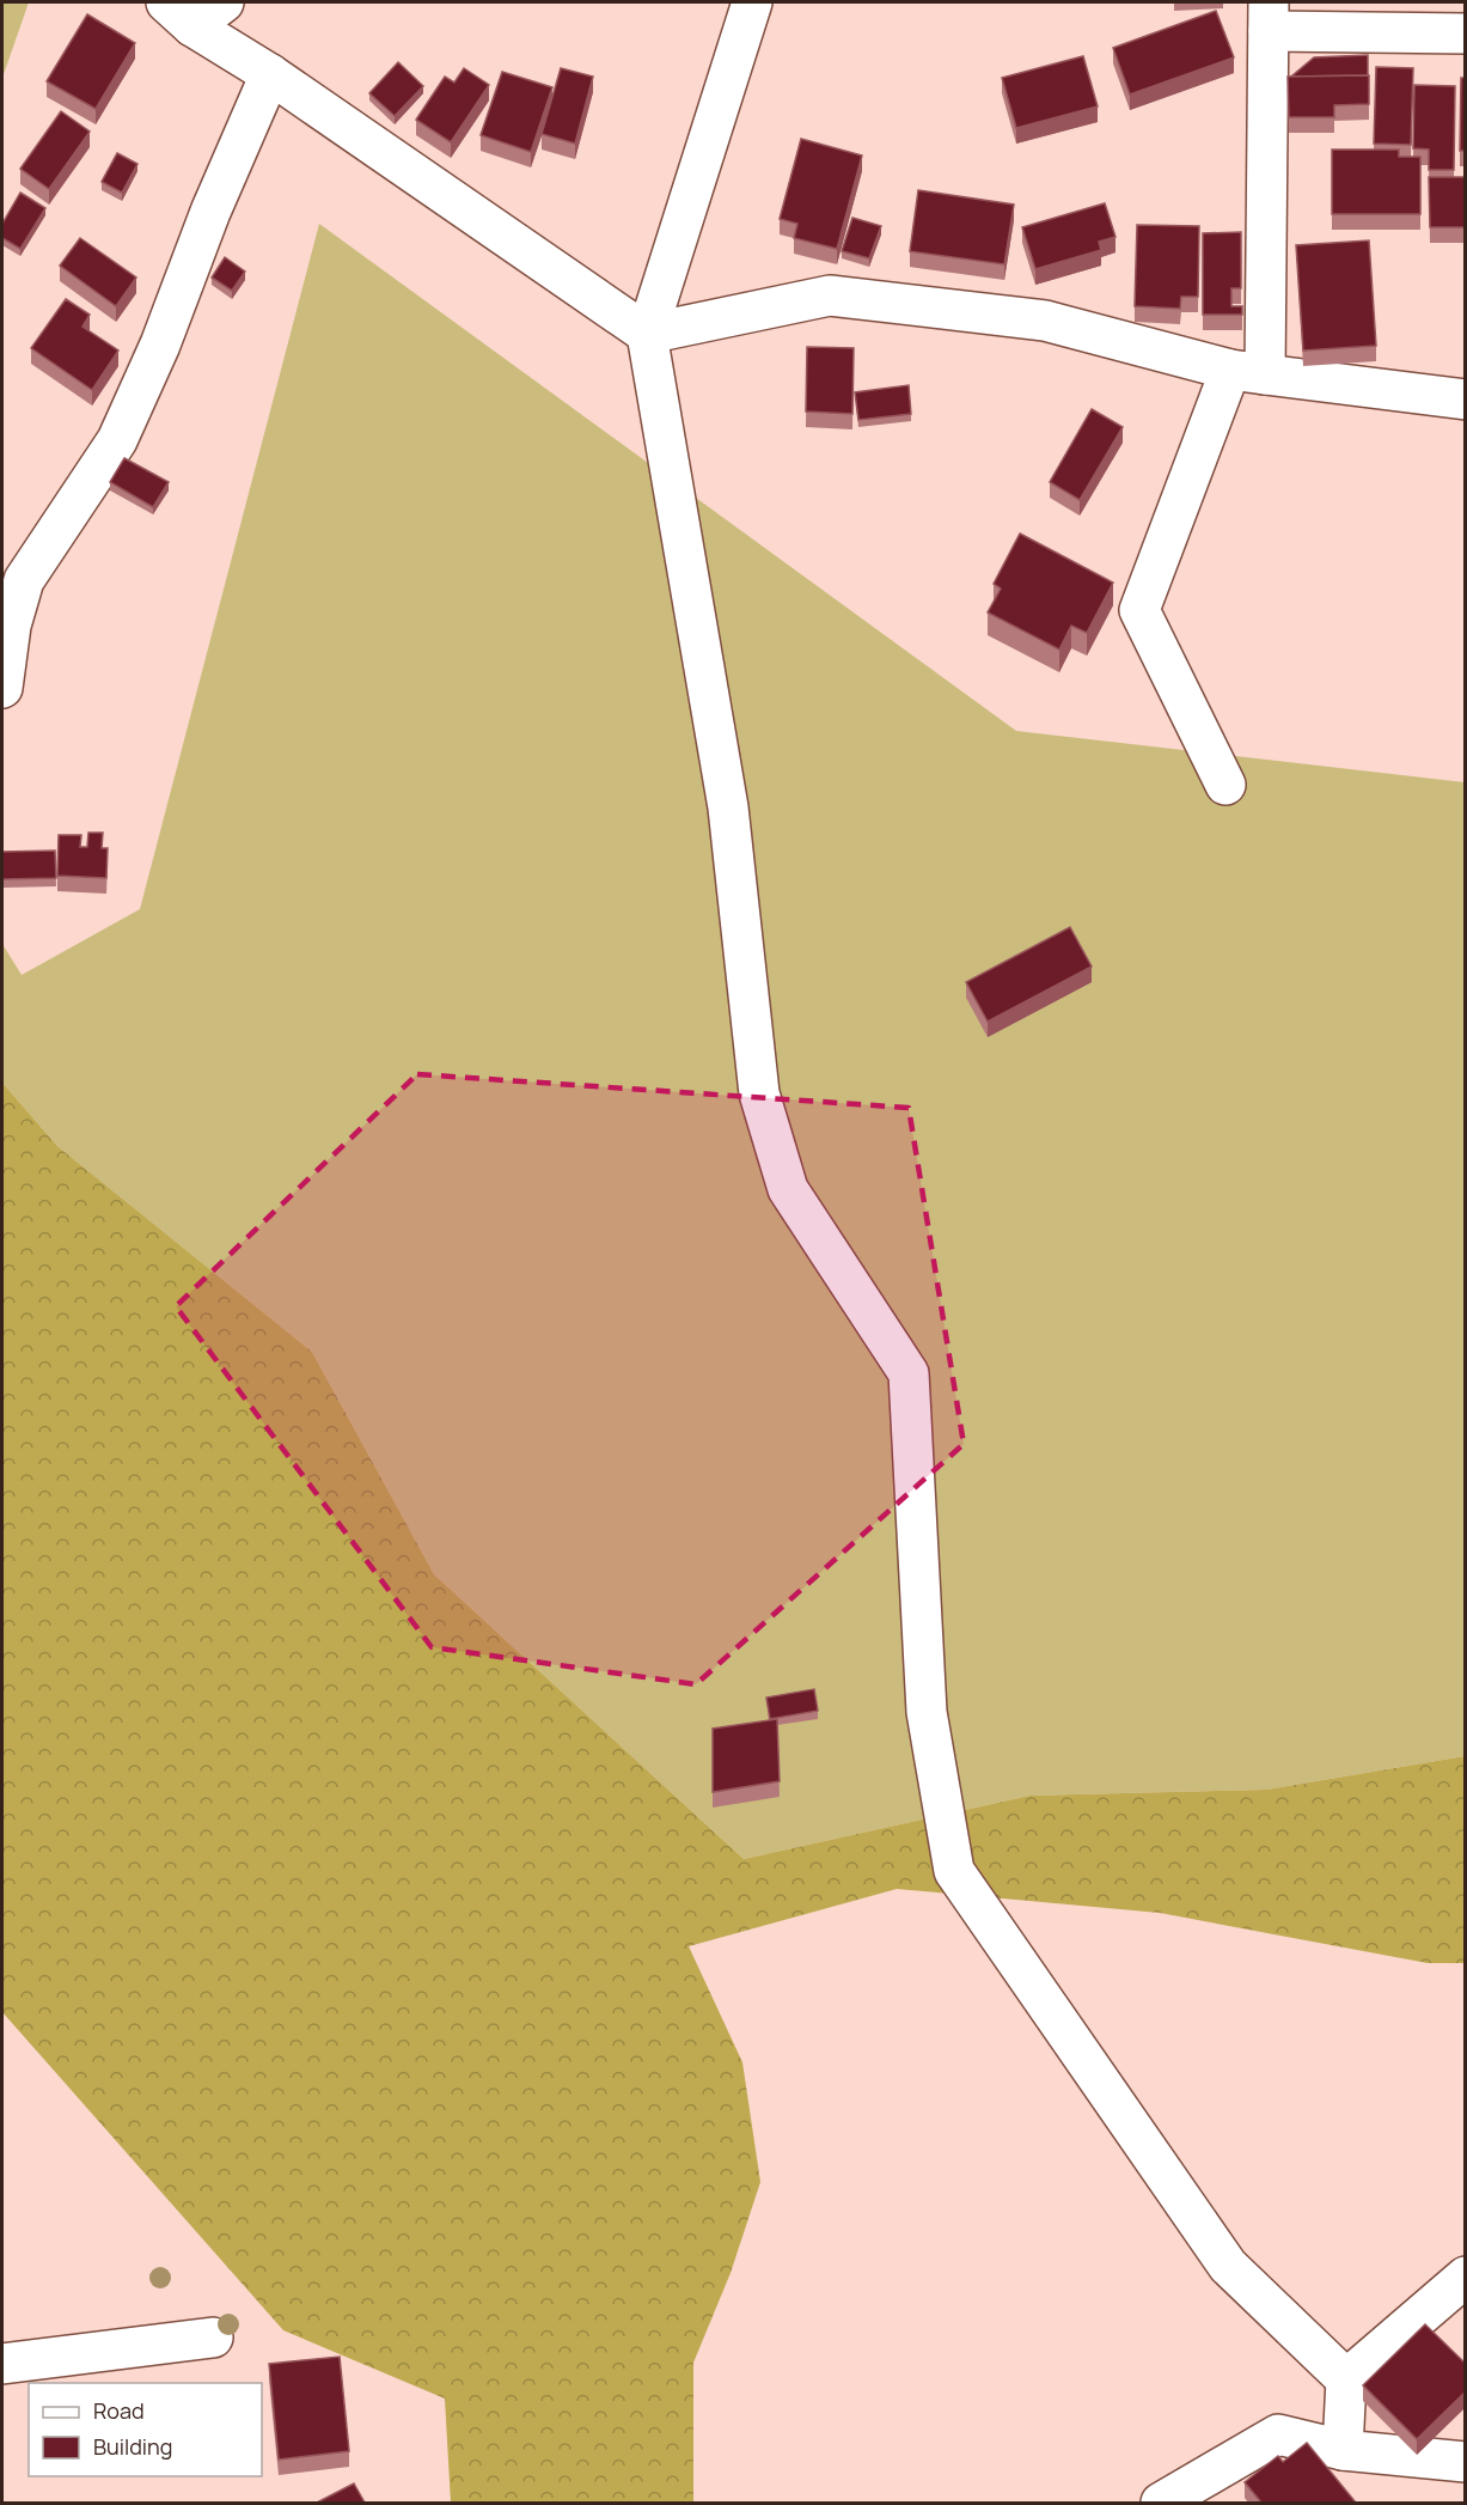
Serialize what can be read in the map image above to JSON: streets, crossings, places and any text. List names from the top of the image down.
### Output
{
  "legend": ["Road", "Building"]
}
